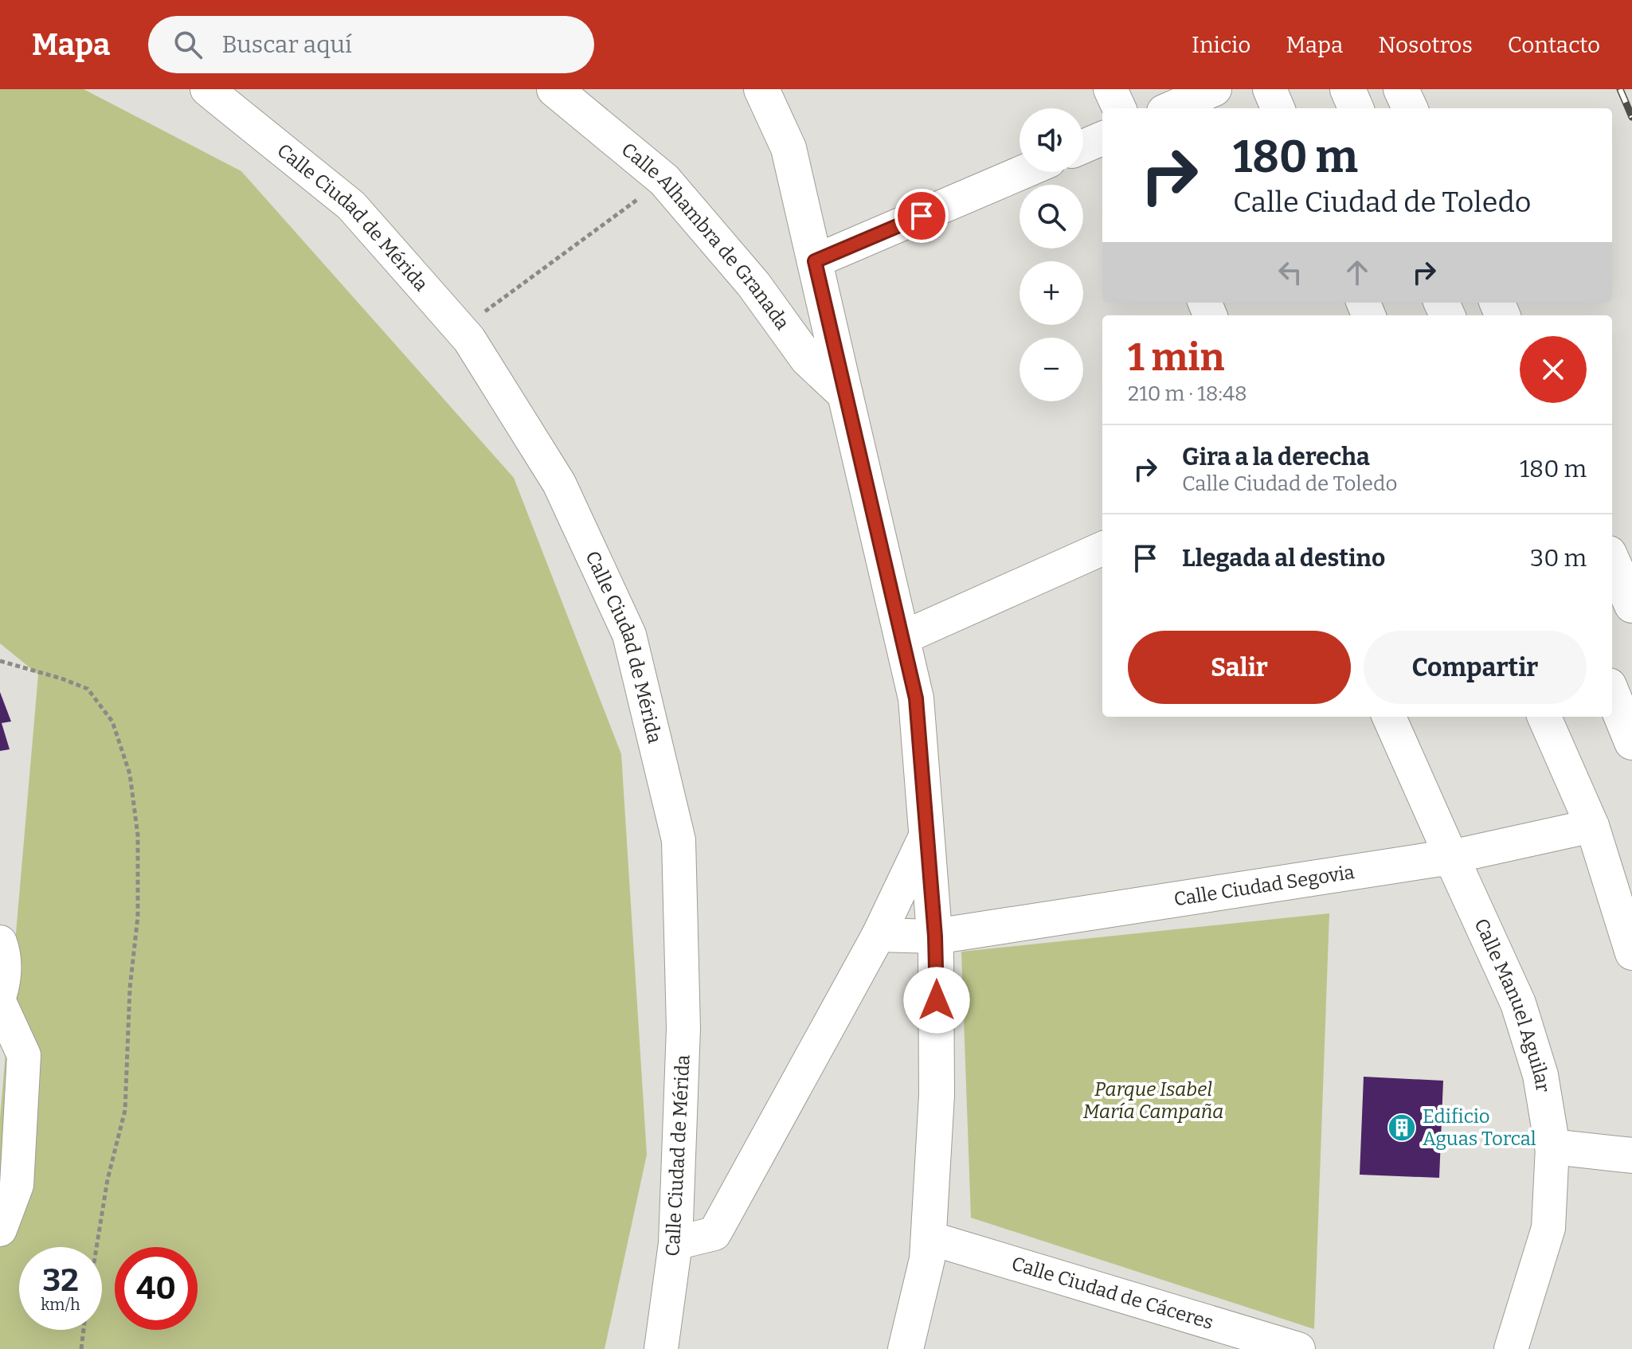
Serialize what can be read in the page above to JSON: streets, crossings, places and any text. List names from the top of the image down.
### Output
{
  "streets": {
    "street": [
      "Calle Ciudad de Mérida",
      "Calle Alhambra de Granada",
      "Calle Ciudad Segovia",
      "Calle Manuel Aguilar",
      "Calle Ciudad de Cáceres"
    ]
  },
  "crossings": [
    ["Calle Ciudad Segovia", "Calle Manuel Aguilar"]
  ],
  "parks": ["Parque Isabel María Campaña"],
  "places": {
    "building": ["Edificio Aguas Torcal"]
  },
  "page": {
    "header": "Mapa",
    "search": "Buscar aquí",
    "nav": [
      "Inicio",
      "Mapa",
      "Nosotros",
      "Contacto"
    ],
    "map_buttons": ["+", "−"],
    "turn": ["180 m", "Calle Ciudad de Toledo"],
    "heading": ["1 min", "210 m · 18:48"],
    "list": [
      {
        "name": "Gira a la derecha",
        "note": "Calle Ciudad de Toledo",
        "value": "180 m"
      },
      {
        "name": "Llegada al destino",
        "value": "30 m"
      }
    ],
    "buttons": ["Salir", "Compartir"],
    "speed": "32 km/h",
    "limit": "40"
  }
}
